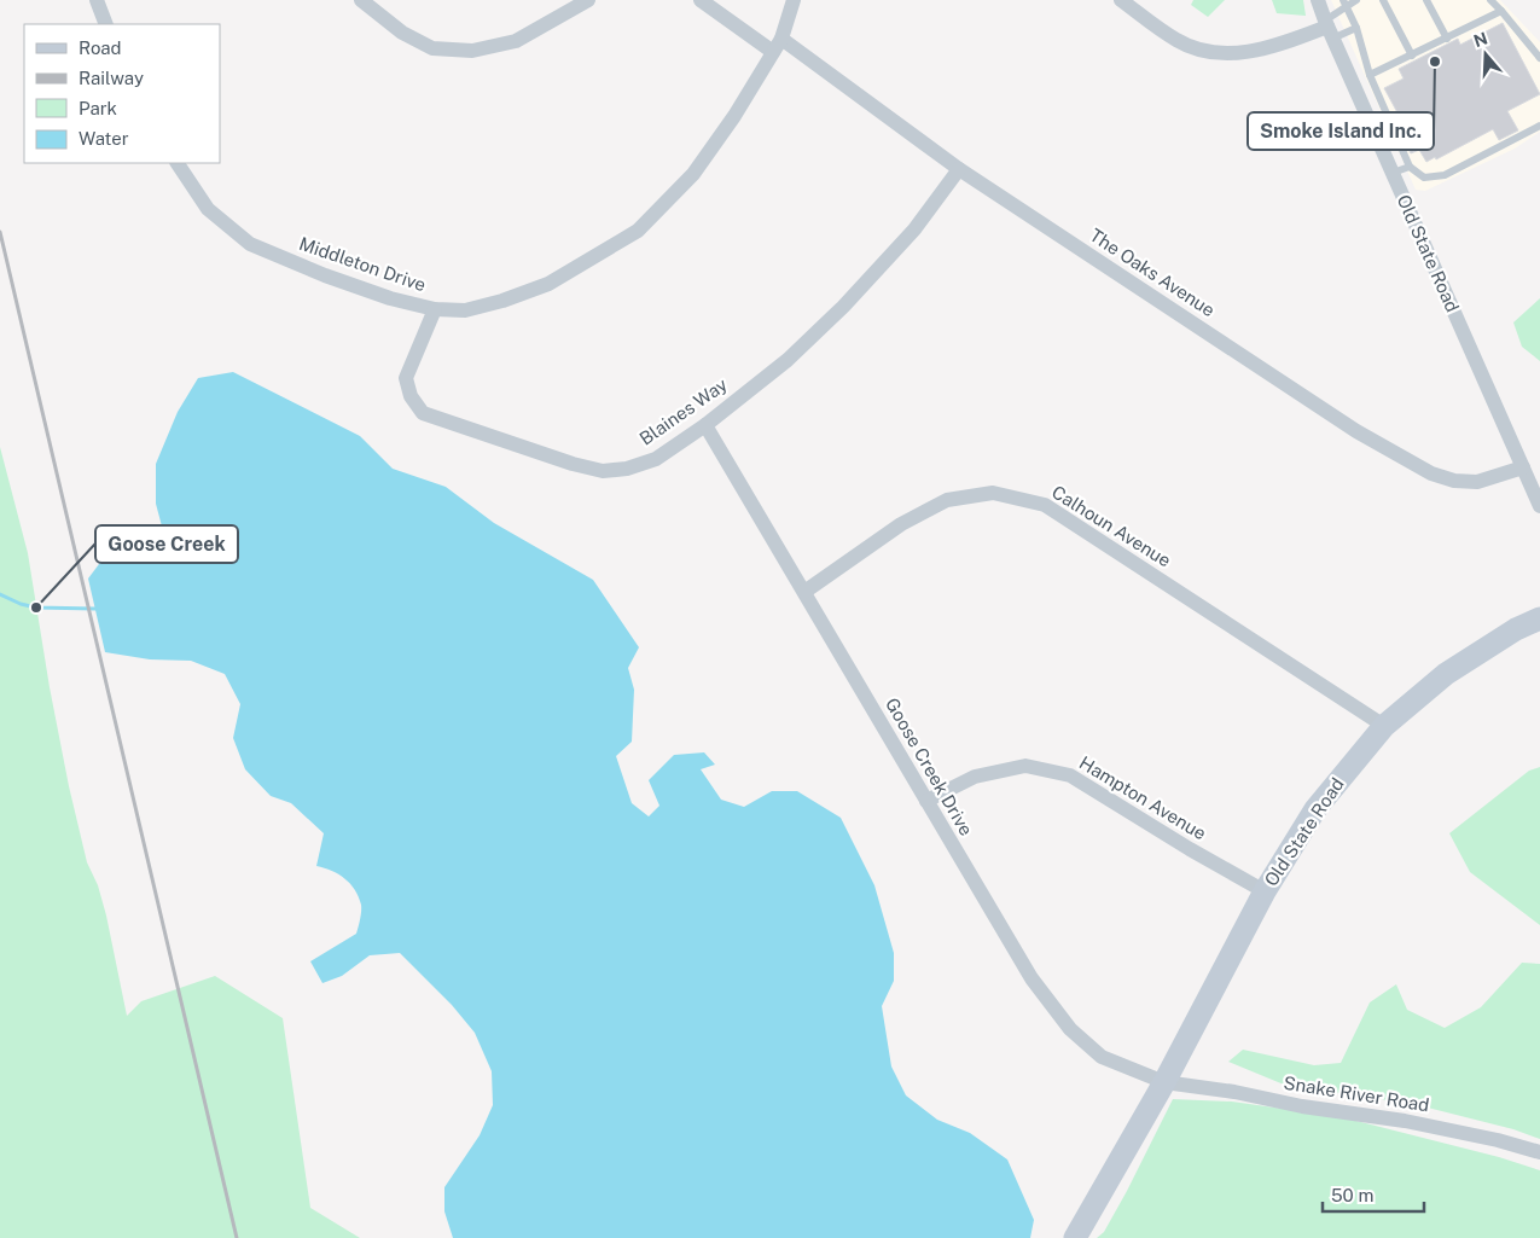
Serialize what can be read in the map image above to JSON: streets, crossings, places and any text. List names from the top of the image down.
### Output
{
  "streets": {
    "main road": ["Old State Road"],
    "street": [
      "Middleton Drive",
      "The Oaks Avenue",
      "Blaines Way",
      "Calhoun Avenue",
      "Goose Creek Drive",
      "Hampton Avenue",
      "Snake River Road"
    ]
  },
  "crossings": [
    ["Old State Road", "The Oaks Avenue"],
    ["Old State Road", "Calhoun Avenue"],
    ["Old State Road", "Goose Creek Drive"],
    ["Old State Road", "Hampton Avenue"],
    ["Old State Road", "Snake River Road"],
    ["Middleton Drive", "The Oaks Avenue"],
    ["Middleton Drive", "Blaines Way"],
    ["The Oaks Avenue", "Blaines Way"],
    ["Blaines Way", "Goose Creek Drive"],
    ["Calhoun Avenue", "Goose Creek Drive"],
    ["Goose Creek Drive", "Hampton Avenue"],
    ["Goose Creek Drive", "Snake River Road"]
  ],
  "places": ["Smoke Island Inc.", "Goose Creek"],
  "legend": [
    "Road",
    "Railway",
    "Park",
    "Water"
  ],
  "scale_bar": "50 m",
  "north": "top"
}
